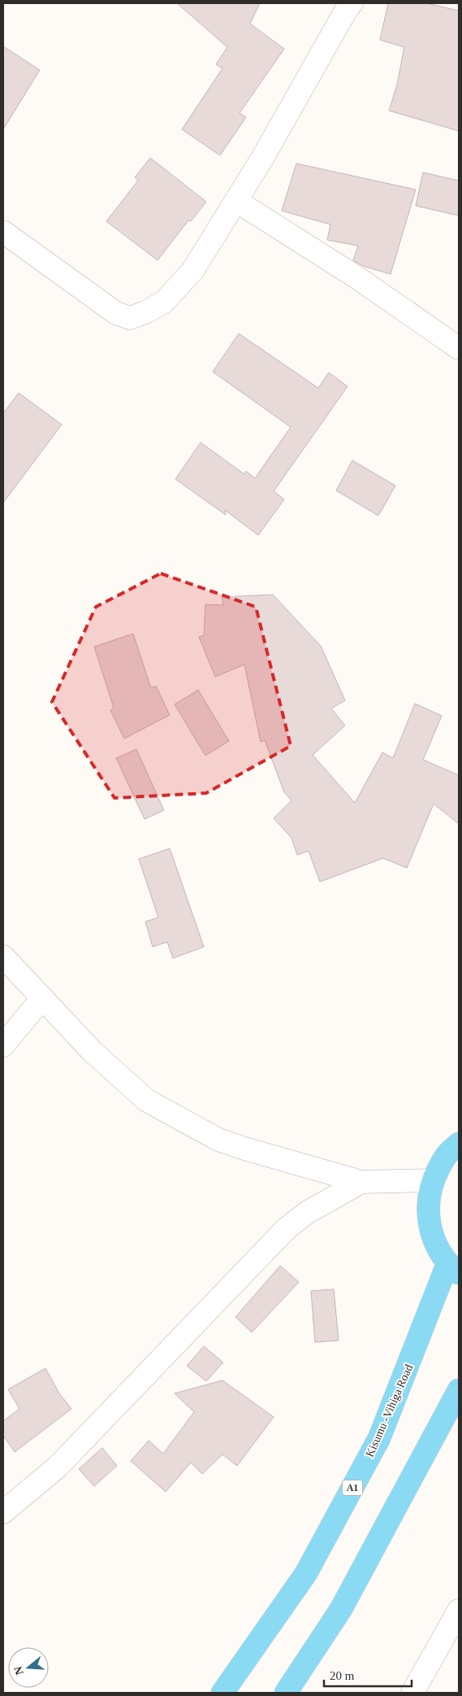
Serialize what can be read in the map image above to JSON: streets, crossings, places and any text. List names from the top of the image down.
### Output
{
  "streets": {
    "highway": ["Kisumu -Vihiga Road", "A1"]
  },
  "crossings": [
    ["Kisumu -Vihiga Road", "A1"]
  ],
  "scale_bar": "20 m",
  "north": "left"
}
